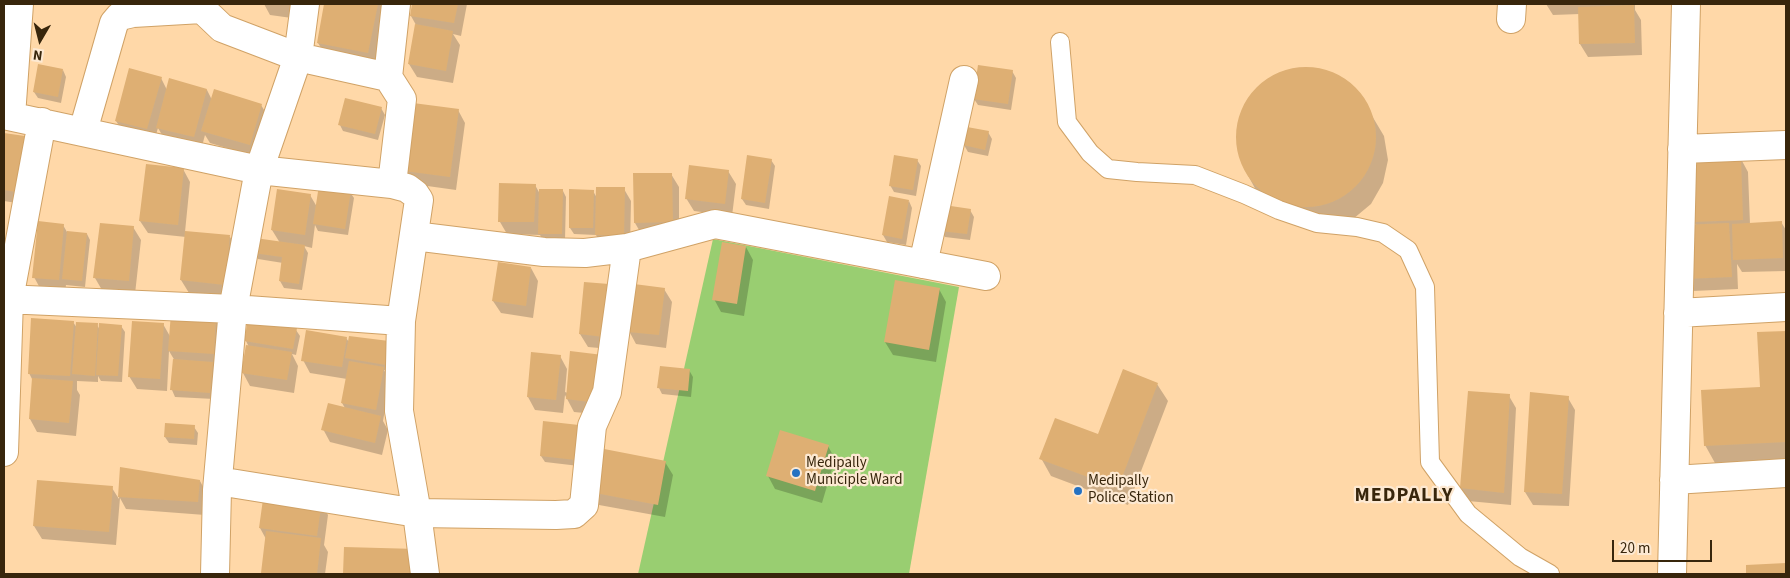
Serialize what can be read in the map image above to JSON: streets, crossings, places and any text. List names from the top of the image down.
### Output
{
  "districts": ["MEDPALLY"],
  "places": ["Medipally Municiple Ward", "Medipally Police Station"],
  "scale_bar": "20 m",
  "north": "bottom"
}
